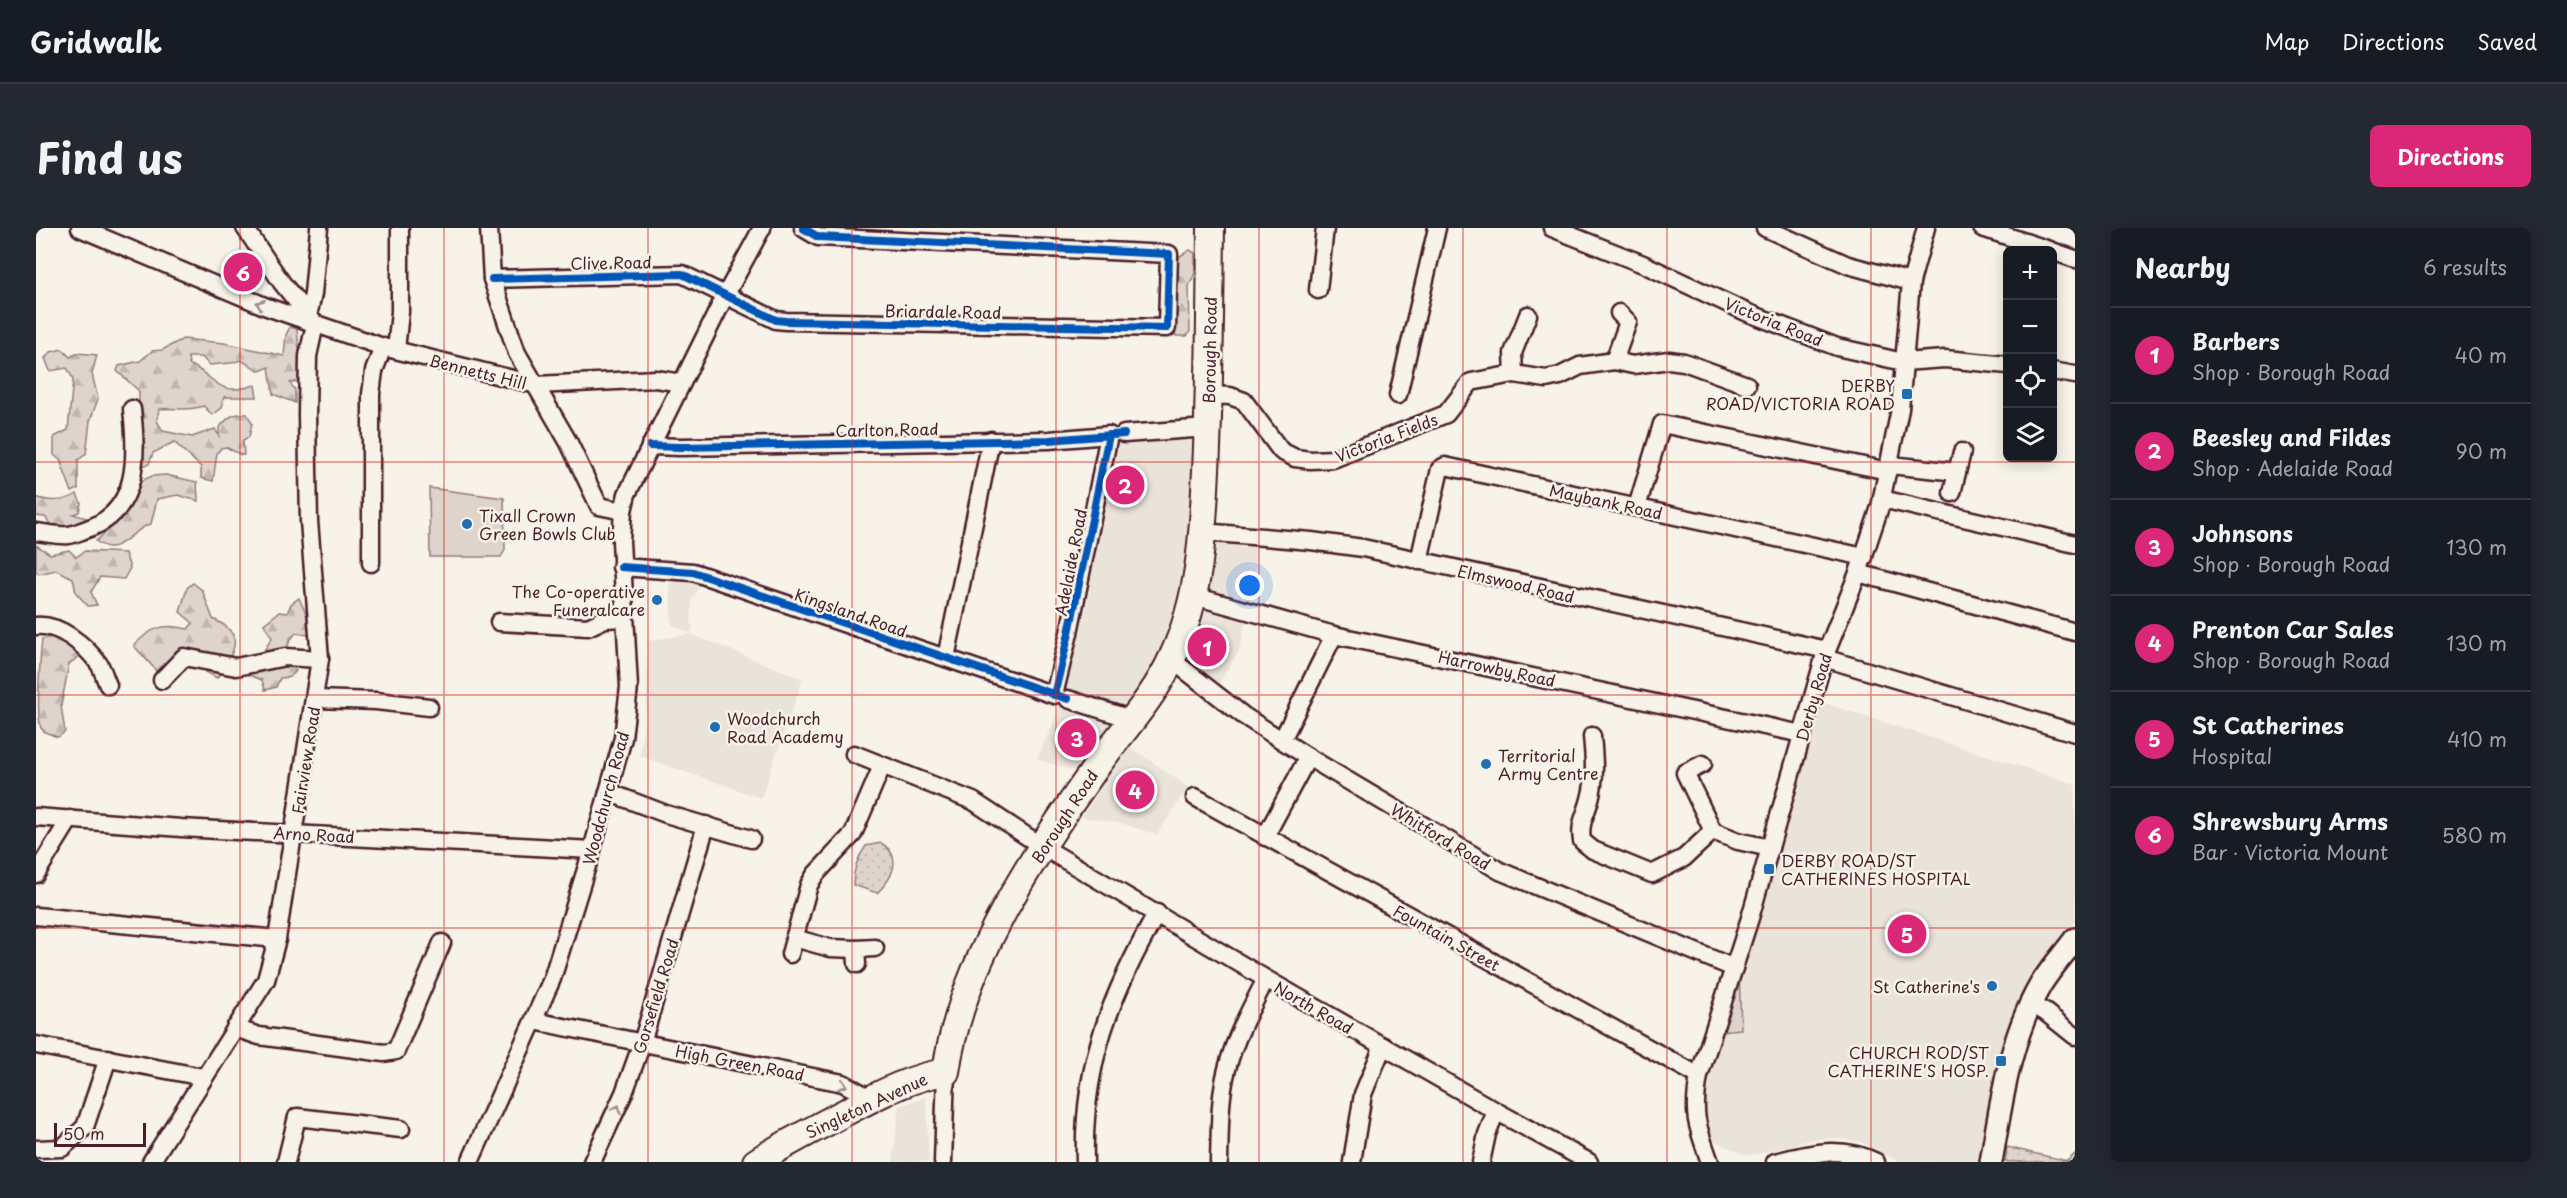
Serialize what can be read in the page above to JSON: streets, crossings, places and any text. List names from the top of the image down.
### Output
{
  "streets": {
    "highway": ["Borough Road", "Singleton Avenue"],
    "street": [
      "Clive Road",
      "Briardale Road",
      "Victoria Road",
      "Bennetts Hill",
      "Carlton Road",
      "Victoria Fields",
      "Maybank Road",
      "Adelaide Road",
      "Elmswood Road",
      "Kingsland Road",
      "Harrowby Road",
      "Derby Road",
      "Fairview Road",
      "Woodchurch Road",
      "Arno Road",
      "Whitford Road",
      "Fountain Street",
      "Gorsefield Road",
      "North Road",
      "High Green Road"
    ]
  },
  "crossings": [
    ["Clive Road", "Briardale Road"],
    ["Clive Road", "Woodchurch Road"],
    ["Briardale Road", "Woodchurch Road"],
    ["Victoria Road", "Derby Road"],
    ["Borough Road", "Carlton Road"],
    ["Borough Road", "Victoria Fields"],
    ["Borough Road", "Elmswood Road"],
    ["Borough Road", "Kingsland Road"],
    ["Borough Road", "Harrowby Road"],
    ["Borough Road", "Whitford Road"],
    ["Borough Road", "North Road"],
    ["Borough Road", "Singleton Avenue"],
    ["Bennetts Hill", "Fairview Road"],
    ["Bennetts Hill", "Woodchurch Road"],
    ["Carlton Road", "Adelaide Road"],
    ["Carlton Road", "Woodchurch Road"],
    ["Maybank Road", "Elmswood Road"],
    ["Maybank Road", "Derby Road"],
    ["Adelaide Road", "Kingsland Road"],
    ["Elmswood Road", "Derby Road"],
    ["Kingsland Road", "Woodchurch Road"],
    ["Harrowby Road", "Derby Road"],
    ["Derby Road", "Whitford Road"],
    ["Derby Road", "Fountain Street"],
    ["Fairview Road", "Arno Road"],
    ["Woodchurch Road", "Arno Road"],
    ["Woodchurch Road", "High Green Road"],
    ["Gorsefield Road", "High Green Road"],
    ["High Green Road", "Singleton Avenue"]
  ],
  "one_way": ["Bennetts Hill", "Gorsefield Road", "High Green Road"],
  "places": {
    "transit": ["DERBY ROAD/VICTORIA ROAD", "DERBY ROAD/ST CATHERINES HOSPITAL", "CHURCH ROD/ST CATHERINE'S HOSP."],
    "other": [
      "Tixall Crown Green Bowls Club",
      "The Co-operative Funeralcare",
      "Woodchurch Road Academy",
      "Territorial Army Centre",
      "St Catherine's"
    ]
  },
  "scale_bar": "50 m",
  "page": {
    "header": "Gridwalk",
    "nav": ["Map", "Directions", "Saved"],
    "title": "Find us",
    "buttons": "Directions",
    "heading": ["Nearby", "6 results"],
    "map_buttons": ["+", "−"],
    "pins": [
      "6",
      "2",
      "1",
      "3",
      "4",
      "5"
    ],
    "list": [
      {
        "mark": "1",
        "name": "Barbers",
        "note": "Shop · Borough Road",
        "value": "40 m"
      },
      {
        "mark": "2",
        "name": "Beesley and Fildes",
        "note": "Shop · Adelaide Road",
        "value": "90 m"
      },
      {
        "mark": "3",
        "name": "Johnsons",
        "note": "Shop · Borough Road",
        "value": "130 m"
      },
      {
        "mark": "4",
        "name": "Prenton Car Sales",
        "note": "Shop · Borough Road",
        "value": "130 m"
      },
      {
        "mark": "5",
        "name": "St Catherines",
        "note": "Hospital",
        "value": "410 m"
      },
      {
        "mark": "6",
        "name": "Shrewsbury Arms",
        "note": "Bar · Victoria Mount",
        "value": "580 m"
      }
    ],
    "scale": "50 m"
  }
}
